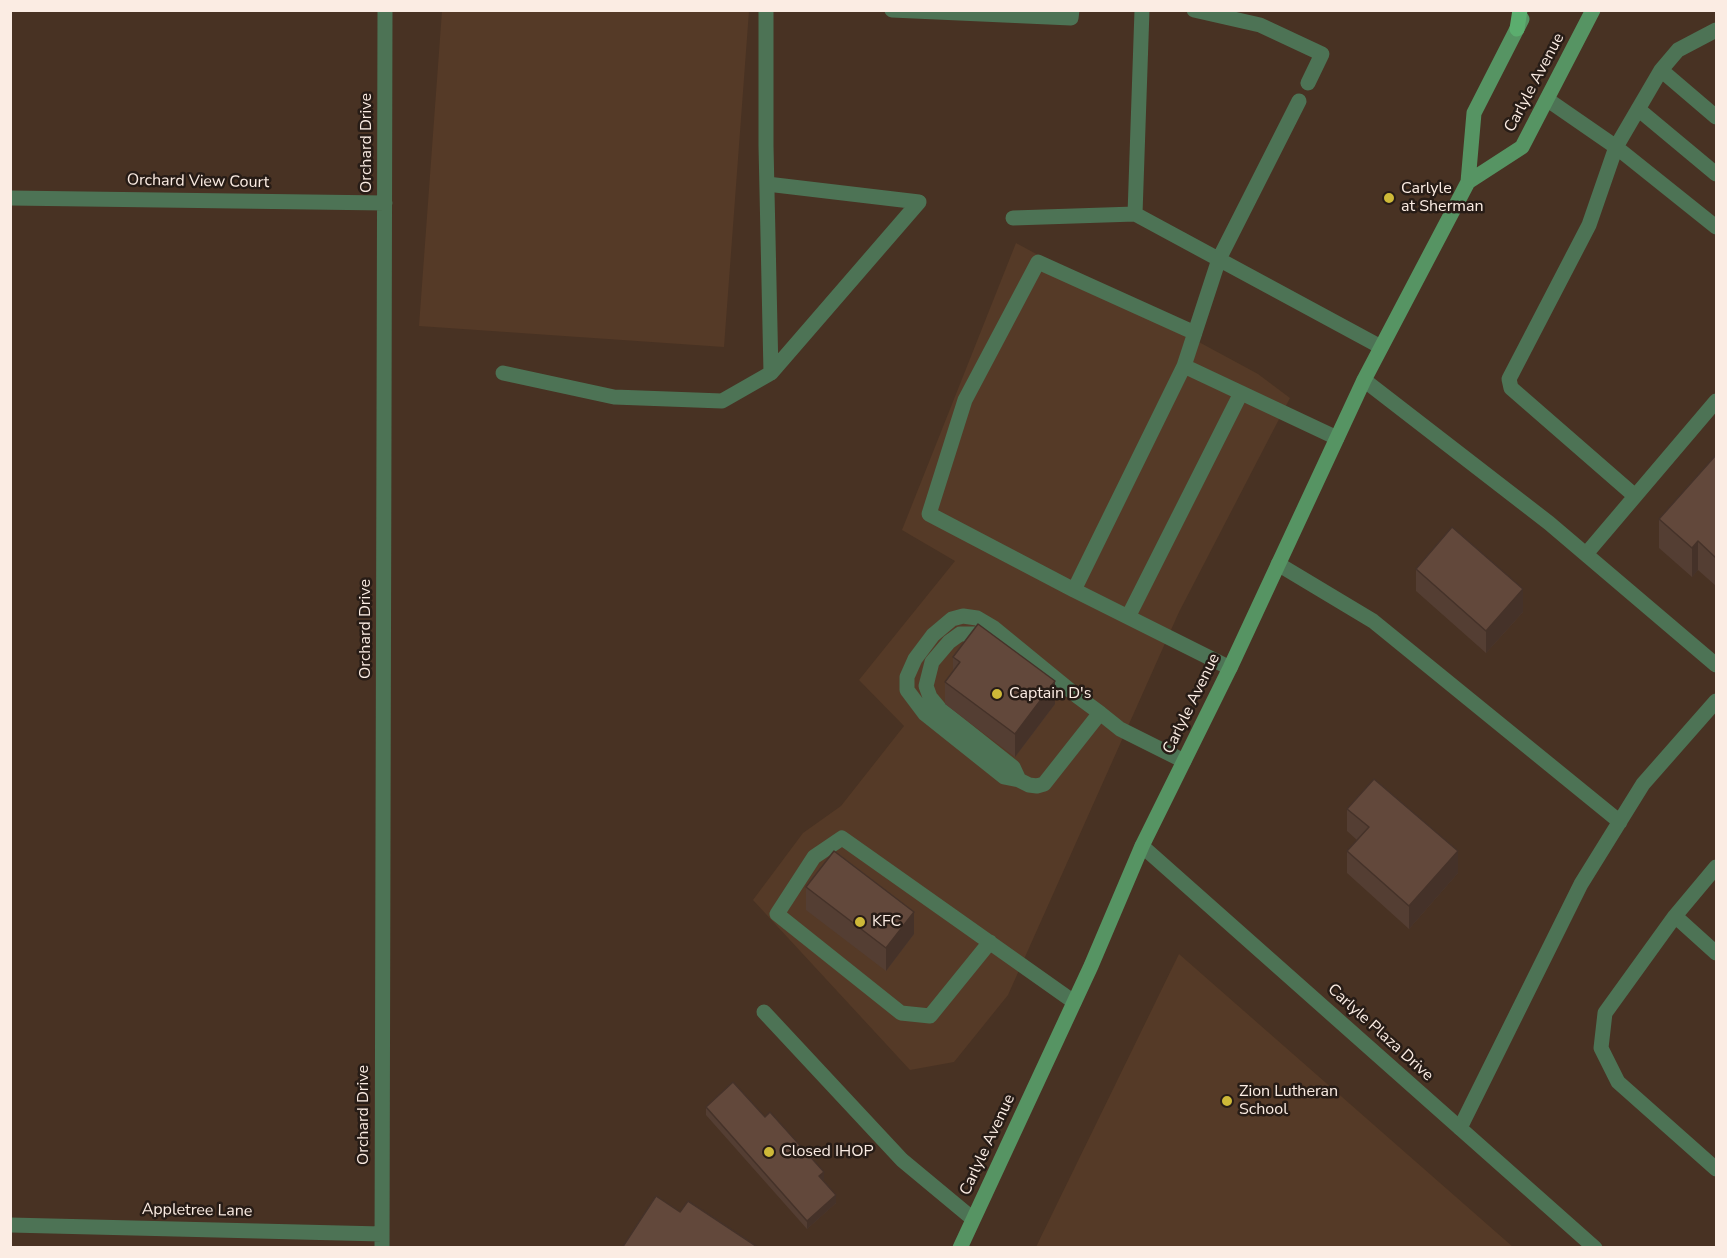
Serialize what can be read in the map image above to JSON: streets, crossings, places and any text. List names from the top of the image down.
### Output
{
  "streets": {
    "main road": ["Carlyle Avenue"],
    "street": [
      "Orchard Drive",
      "Orchard View Court",
      "Carlyle Plaza Drive",
      "Appletree Lane"
    ]
  },
  "crossings": [
    ["Carlyle Avenue", "Carlyle Plaza Drive"],
    ["Orchard Drive", "Orchard View Court"],
    ["Orchard Drive", "Appletree Lane"]
  ],
  "places": [
    "Carlyle at Sherman",
    "Captain D's",
    "KFC",
    "Zion Lutheran School",
    "Closed IHOP"
  ]
}
